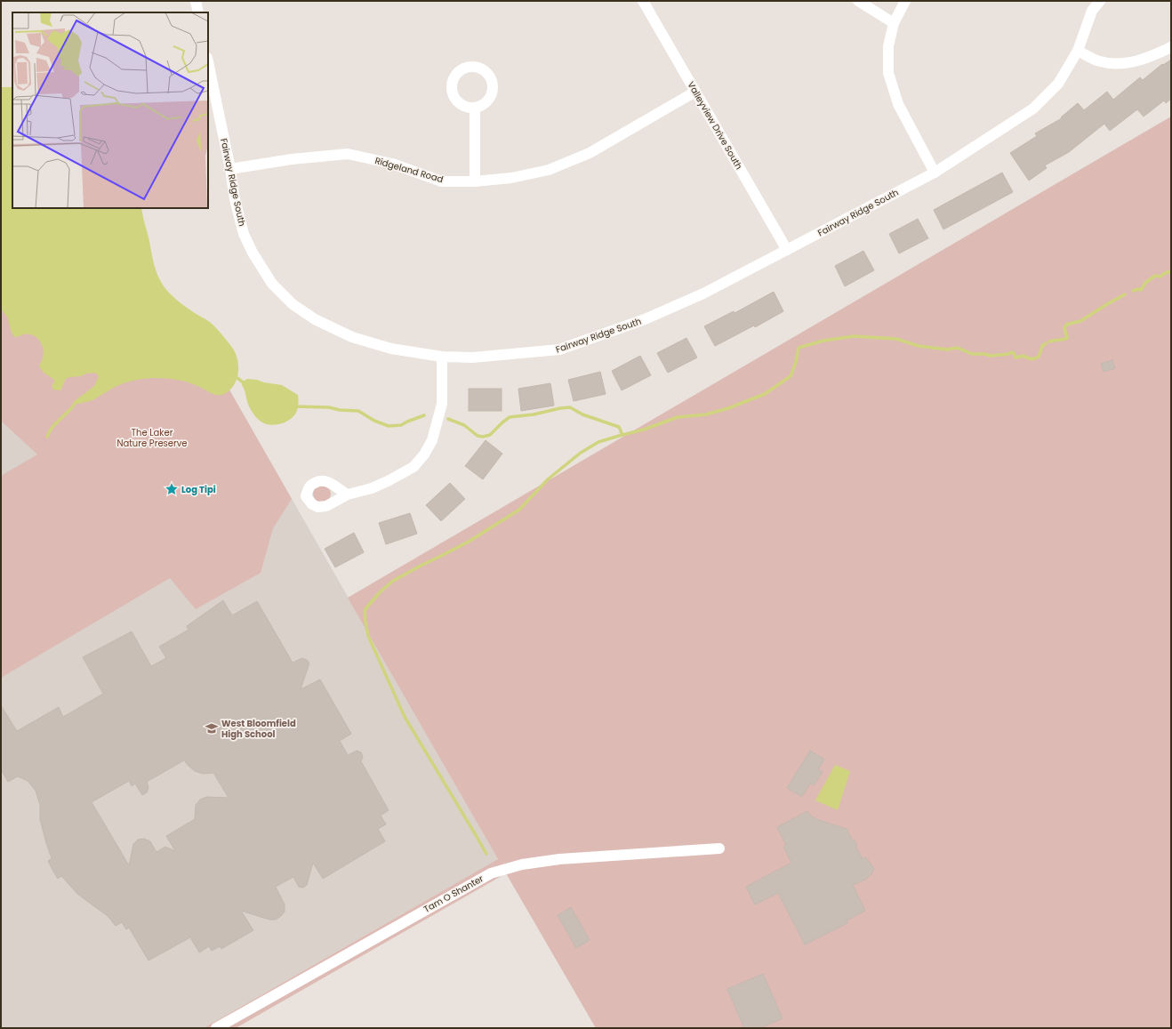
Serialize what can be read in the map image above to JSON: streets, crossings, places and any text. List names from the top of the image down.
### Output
{
  "streets": {
    "street": [
      "Valleyview Drive South",
      "Ridgeland Road",
      "Fairway Ridge South",
      "Tam O Shanter"
    ]
  },
  "crossings": [
    ["Valleyview Drive South", "Ridgeland Road"],
    ["Valleyview Drive South", "Fairway Ridge South"],
    ["Ridgeland Road", "Fairway Ridge South"]
  ],
  "parks": ["The Laker Nature Preserve"],
  "places": {
    "place": ["Log Tipi"],
    "school or university": ["West Bloomfield High School"]
  }
}
